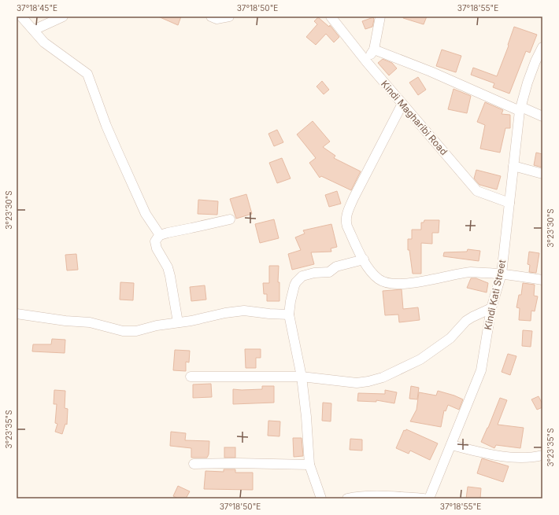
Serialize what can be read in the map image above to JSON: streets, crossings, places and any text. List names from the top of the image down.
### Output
{
  "streets": {
    "street": ["Kindi Magharibi Road", "Kindi Kati Street"]
  },
  "crossings": [
    ["Kindi Magharibi Road", "Kindi Kati Street"]
  ],
  "coordinates": [
    "37°18'45\"E",
    "37°18'50\"E",
    "37°18'55\"E",
    "3°23'30\"S",
    "3°23'35\"S"
  ]
}
